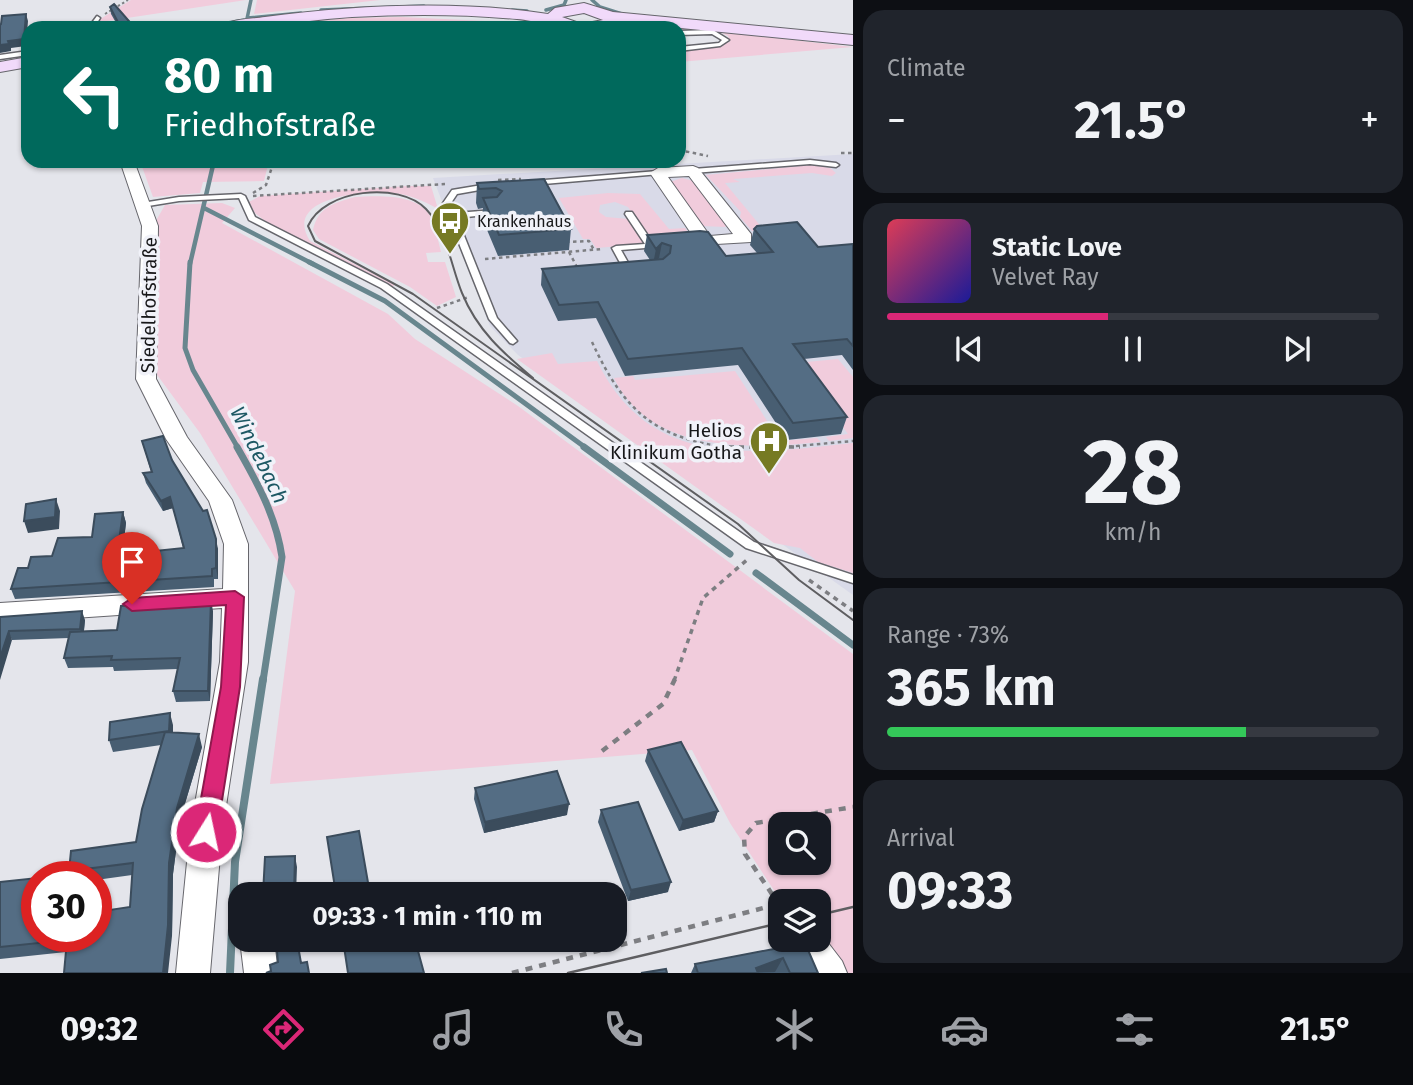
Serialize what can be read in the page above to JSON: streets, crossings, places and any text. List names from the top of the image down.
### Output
{
  "streets": {
    "street": ["Siedelhofstraße"]
  },
  "water": ["Windebach"],
  "places": {
    "bus stop": ["Krankenhaus"],
    "hospital": ["Helios Klinikum Gotha"]
  },
  "page": {
    "tile": [
      "Climate",
      ["28", "km/h"],
      ["Range · 73%", "365 km"],
      ["Arrival", "09:33"]
    ],
    "turn": ["80 m", "Friedhofstraße"],
    "heat": ["−", "21.5°", "+"],
    "song": ["Static Love", "Velvet Ray"],
    "limit": "30",
    "trip": "09:33 · 1 min · 110 m",
    "tabs": ["09:32", "21.5°"]
  }
}
